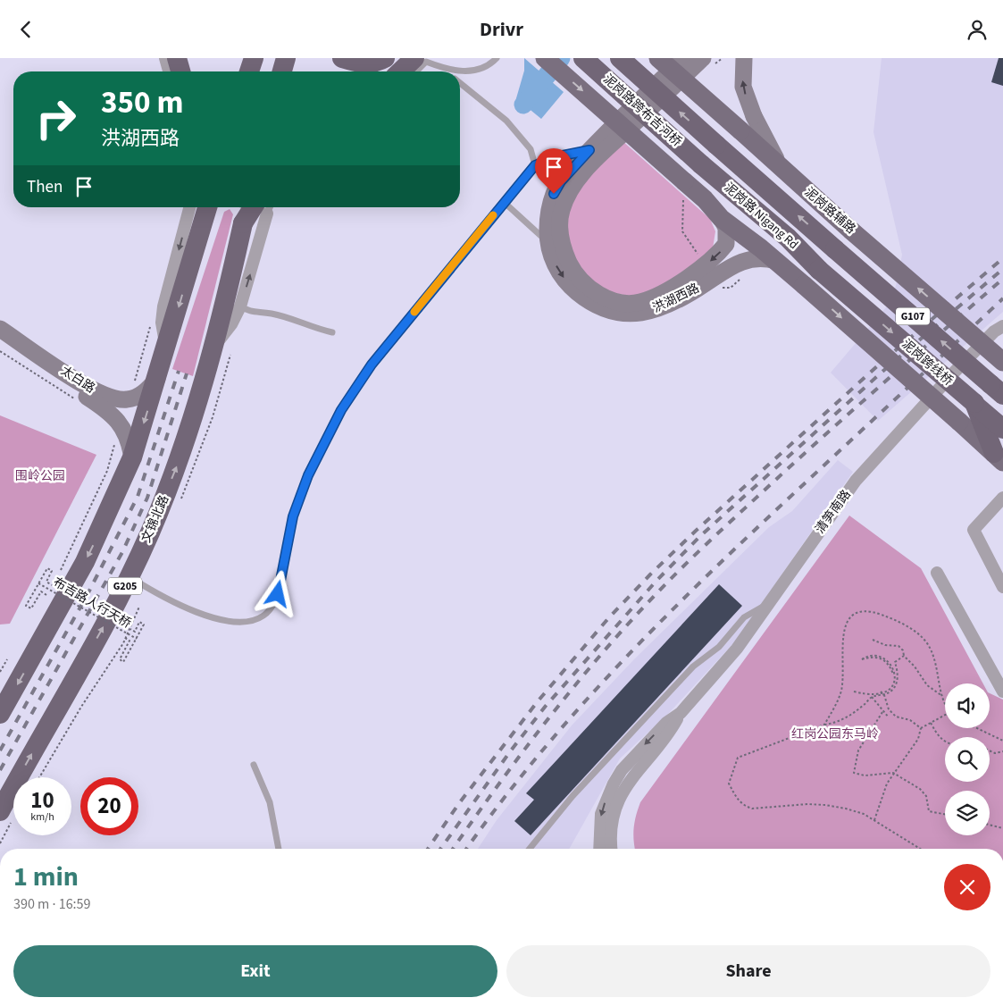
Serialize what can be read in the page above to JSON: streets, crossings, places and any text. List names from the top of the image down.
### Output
{
  "streets": {
    "highway": [
      "泥岗路跨布吉河桥",
      "泥岗路 Nigang Rd",
      "G107",
      "泥岗跨线桥",
      "文锦北路",
      "G205"
    ],
    "main road": ["泥岗路辅路", "洪湖西路", "太白路"],
    "street": ["清笋南路"],
    "path": ["布吉路人行天桥"]
  },
  "crossings": [
    ["泥岗路跨布吉河桥", "泥岗路 Nigang Rd"],
    ["泥岗路 Nigang Rd", "泥岗跨线桥"],
    ["G107", "泥岗跨线桥"]
  ],
  "parks": ["围岭公园", "红岗公园东马岭"],
  "page": {
    "header": "Drivr",
    "turn": ["350 m", "洪湖西路"],
    "then": "Then",
    "speed": "10 km/h",
    "limit": "20",
    "heading": ["1 min", "390 m · 16:59"],
    "buttons": ["Exit", "Share"]
  }
}
